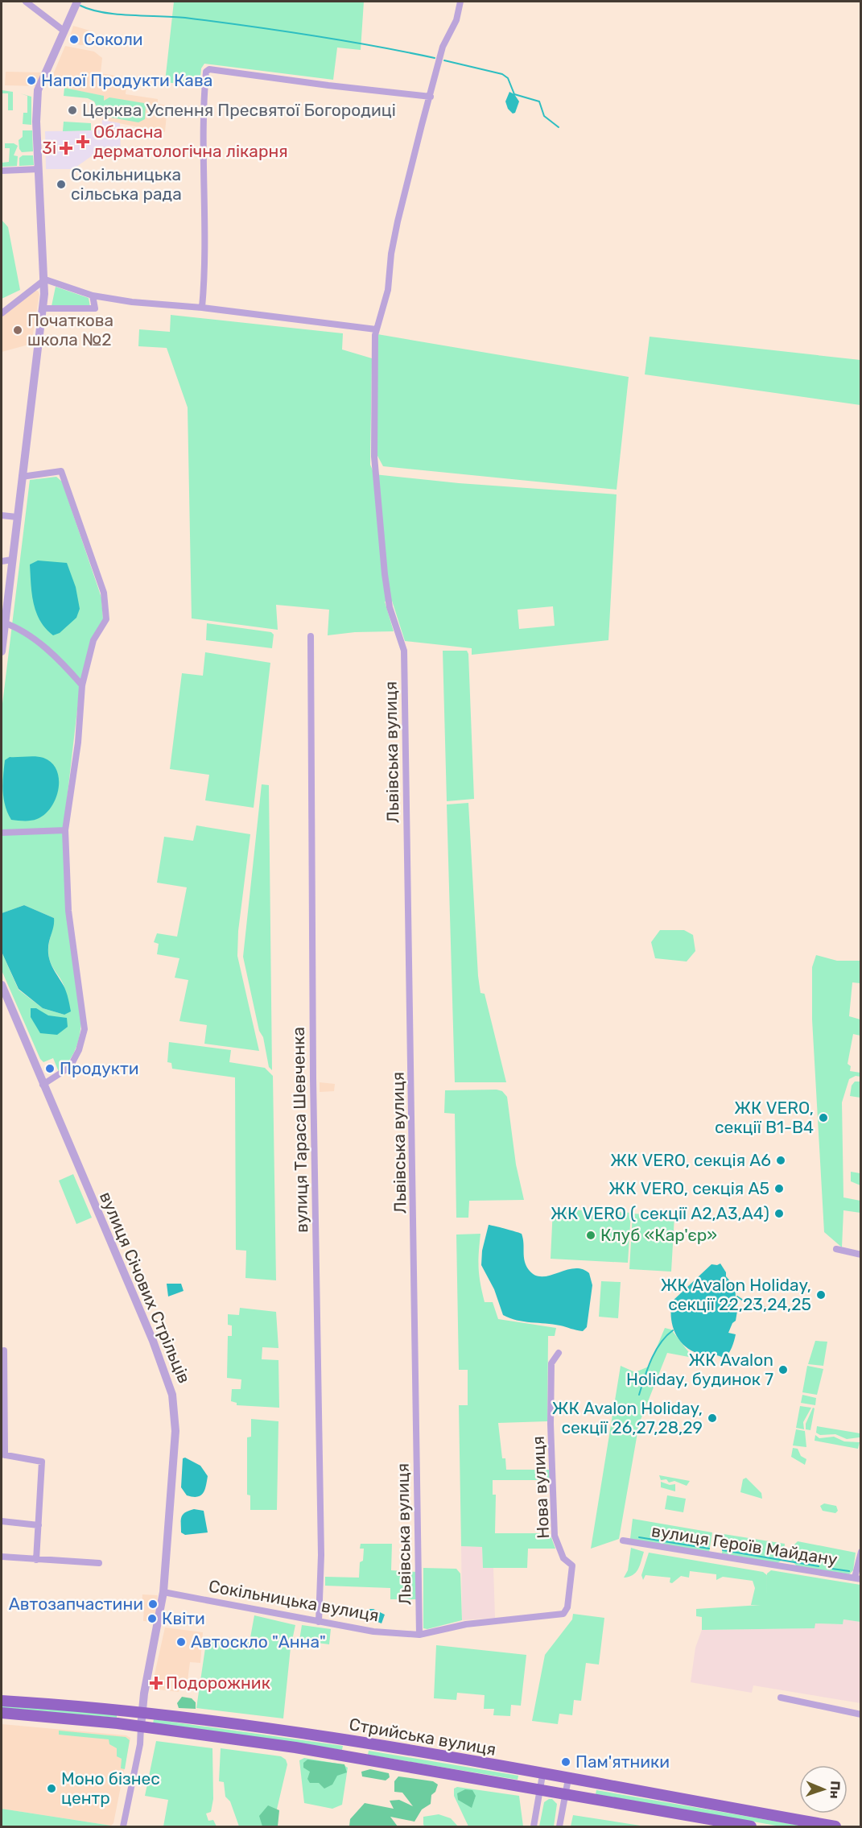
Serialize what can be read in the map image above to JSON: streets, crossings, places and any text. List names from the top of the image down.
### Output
{
  "streets": {
    "main road": ["Стрийська вулиця"],
    "street": [
      "Львівська вулиця",
      "вулиця Тараса Шевченка",
      "вулиця Січових Стрільців",
      "Нова вулиця",
      "вулиця Героїв Майдану",
      "Сокільницька вулиця"
    ]
  },
  "crossings": [
    ["Львівська вулиця", "Нова вулиця"],
    ["Львівська вулиця", "Сокільницька вулиця"],
    ["вулиця Тараса Шевченка", "Сокільницька вулиця"],
    ["вулиця Січових Стрільців", "Сокільницька вулиця"],
    ["вулиця Січових Стрільців", "Стрийська вулиця"],
    ["Нова вулиця", "Сокільницька вулиця"]
  ],
  "places": {
    "other": [
      "Соколи",
      "Напої Продукти Кава",
      "Церква Успення Пресвятої Богородиці",
      "Сокільницька сільська рада",
      "Початкова школа №2",
      "Продукти",
      "ЖК VERO, секції В1-В4",
      "ЖК VERO, секція А6",
      "ЖК VERO, секція А5",
      "ЖК VERO ( секції А2,А3,А4)",
      "Клуб «Кар'єр»",
      "ЖК Avalon Holiday, секції 22,23,24,25",
      "ЖК Avalon Holiday, будинок 7",
      "ЖК Avalon Holiday, секції 26,27,28,29",
      "Автозапчастини",
      "Квіти",
      "Автоскло \"Анна\"",
      "Пам'ятники",
      "Моно бізнес центр"
    ],
    "health": ["Обласна дерматологічна лікарня", "3і", "Подорожник"]
  },
  "north": "right"
}
